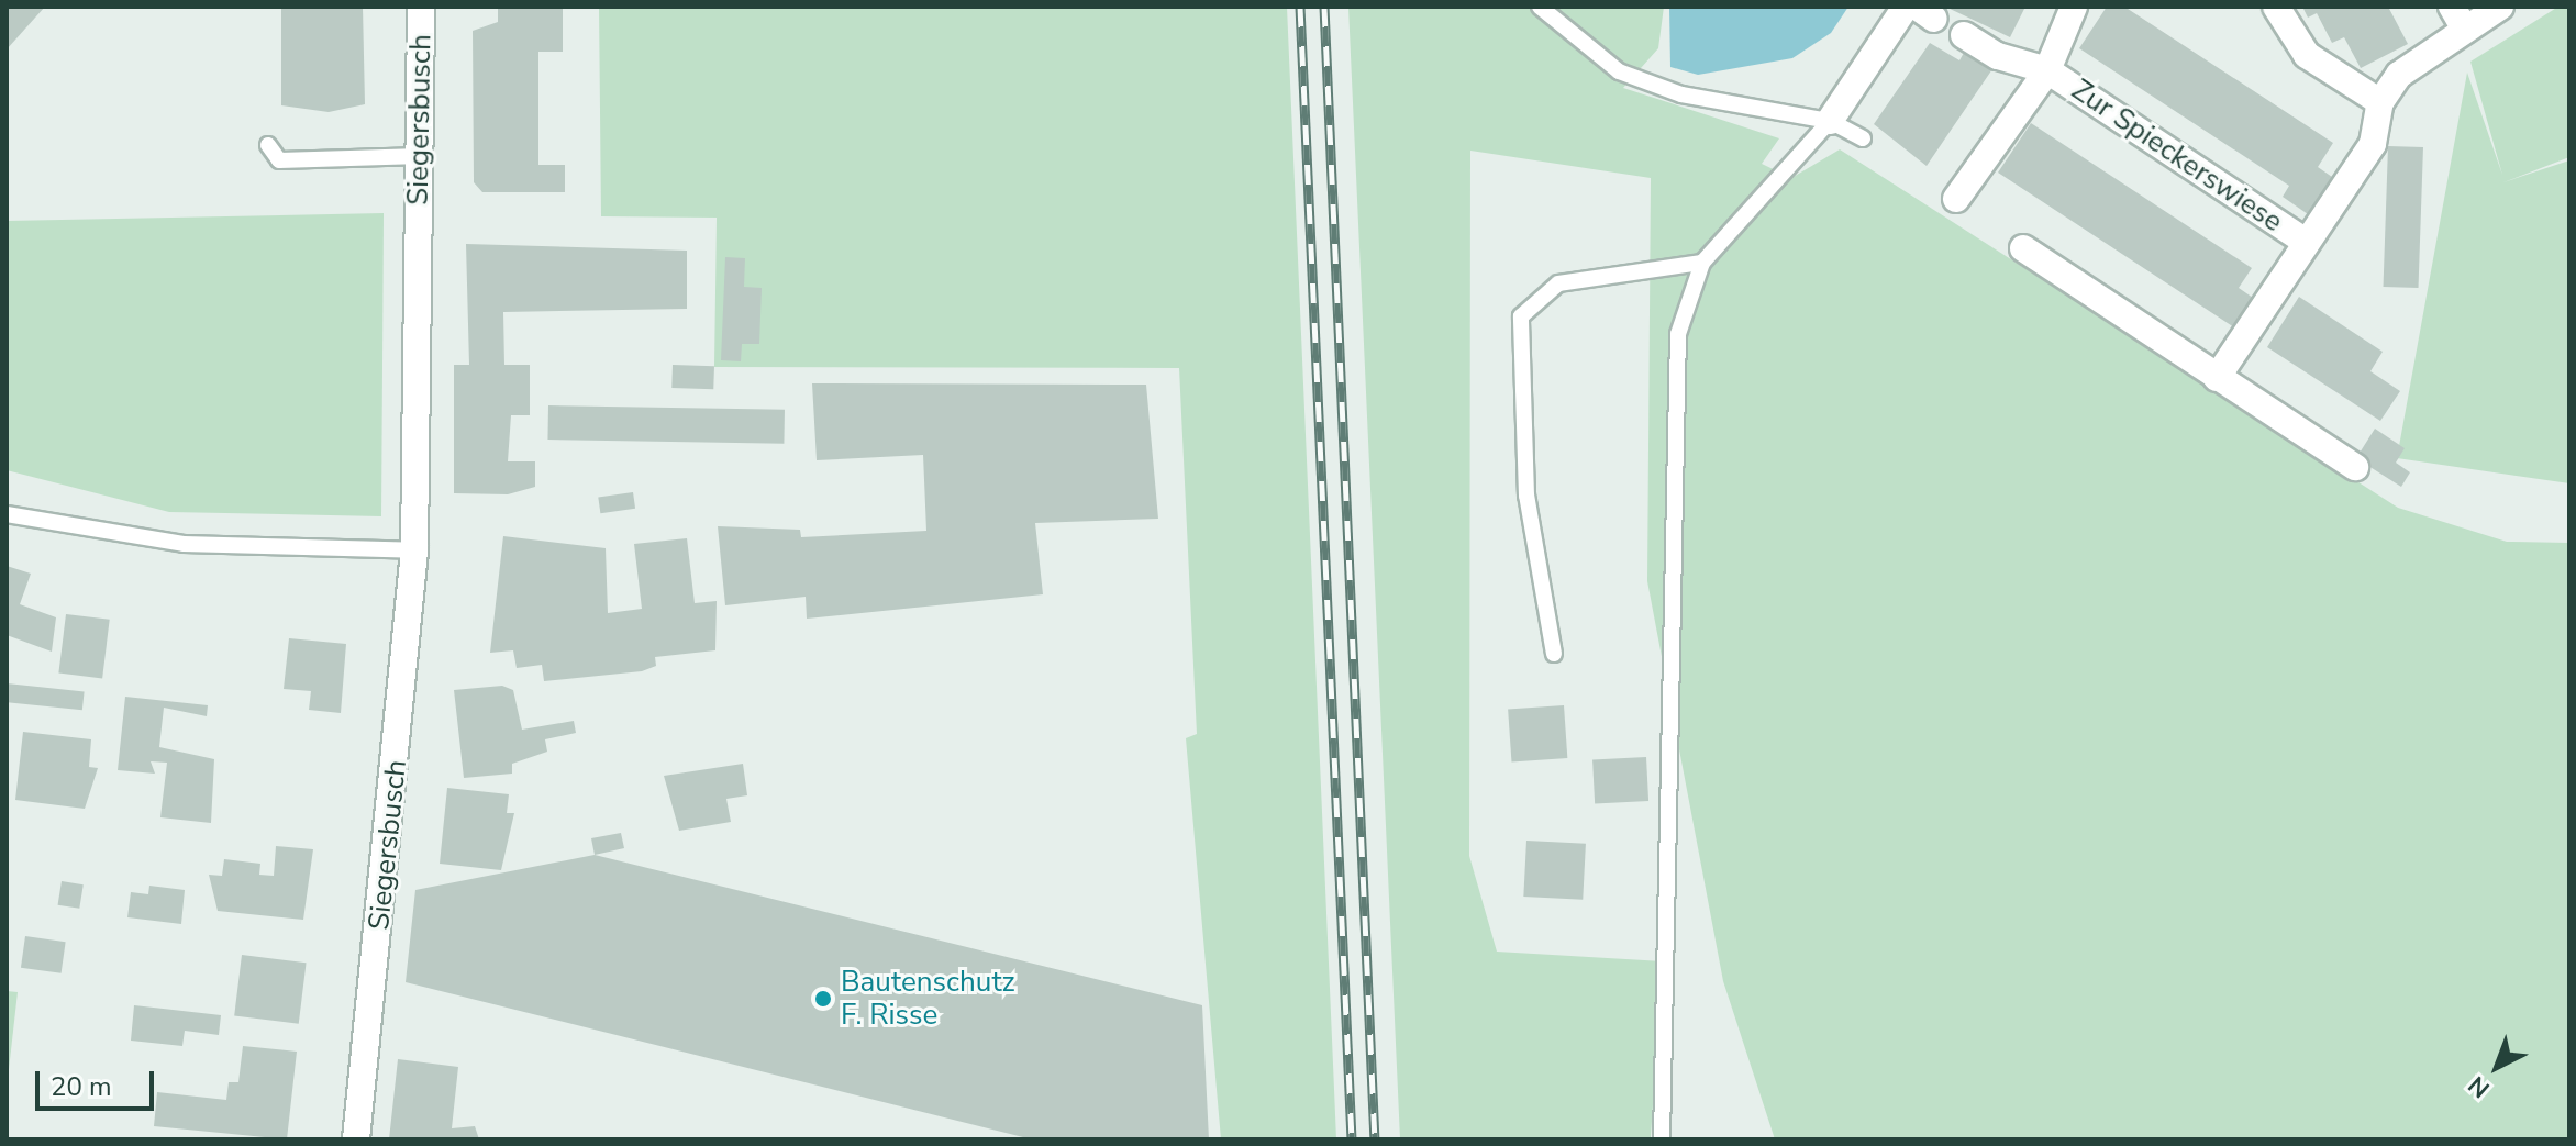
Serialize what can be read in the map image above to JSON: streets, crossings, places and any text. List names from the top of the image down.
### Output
{
  "streets": {
    "street": ["Siegersbusch", "Zur Spieckerswiese"]
  },
  "places": ["Bautenschutz F. Risse"],
  "scale_bar": "20 m",
  "north": "bottom left"
}
